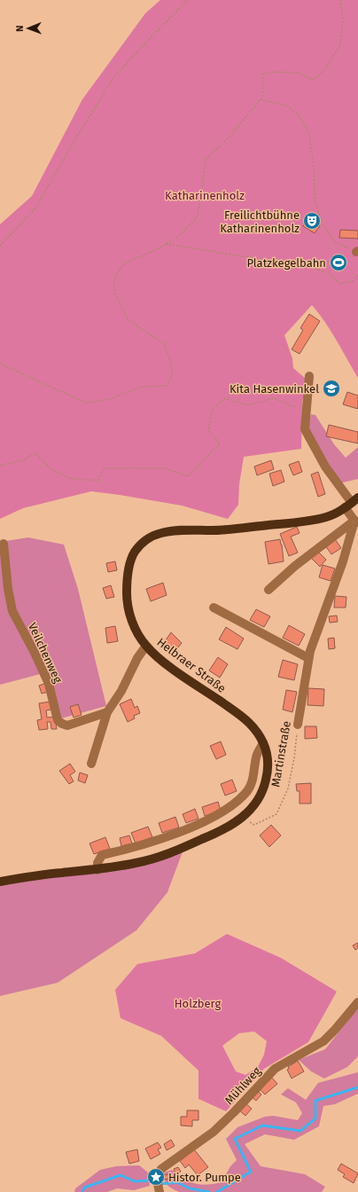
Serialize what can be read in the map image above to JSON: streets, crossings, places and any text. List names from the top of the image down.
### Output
{
  "streets": {
    "main road": ["Helbraer Straße"],
    "street": ["Veilchenweg", "Martinstraße", "Mühlweg"]
  },
  "crossings": [
    ["Helbraer Straße", "Martinstraße"]
  ],
  "parks": ["Katharinenholz", "Holzberg"],
  "places": {
    "theatre": ["Freilichtbühne Katharinenholz"],
    "sports": ["Platzkegelbahn"],
    "school or university": ["Kita Hasenwinkel"],
    "place": ["Histor. Pumpe"]
  },
  "north": "left"
}
